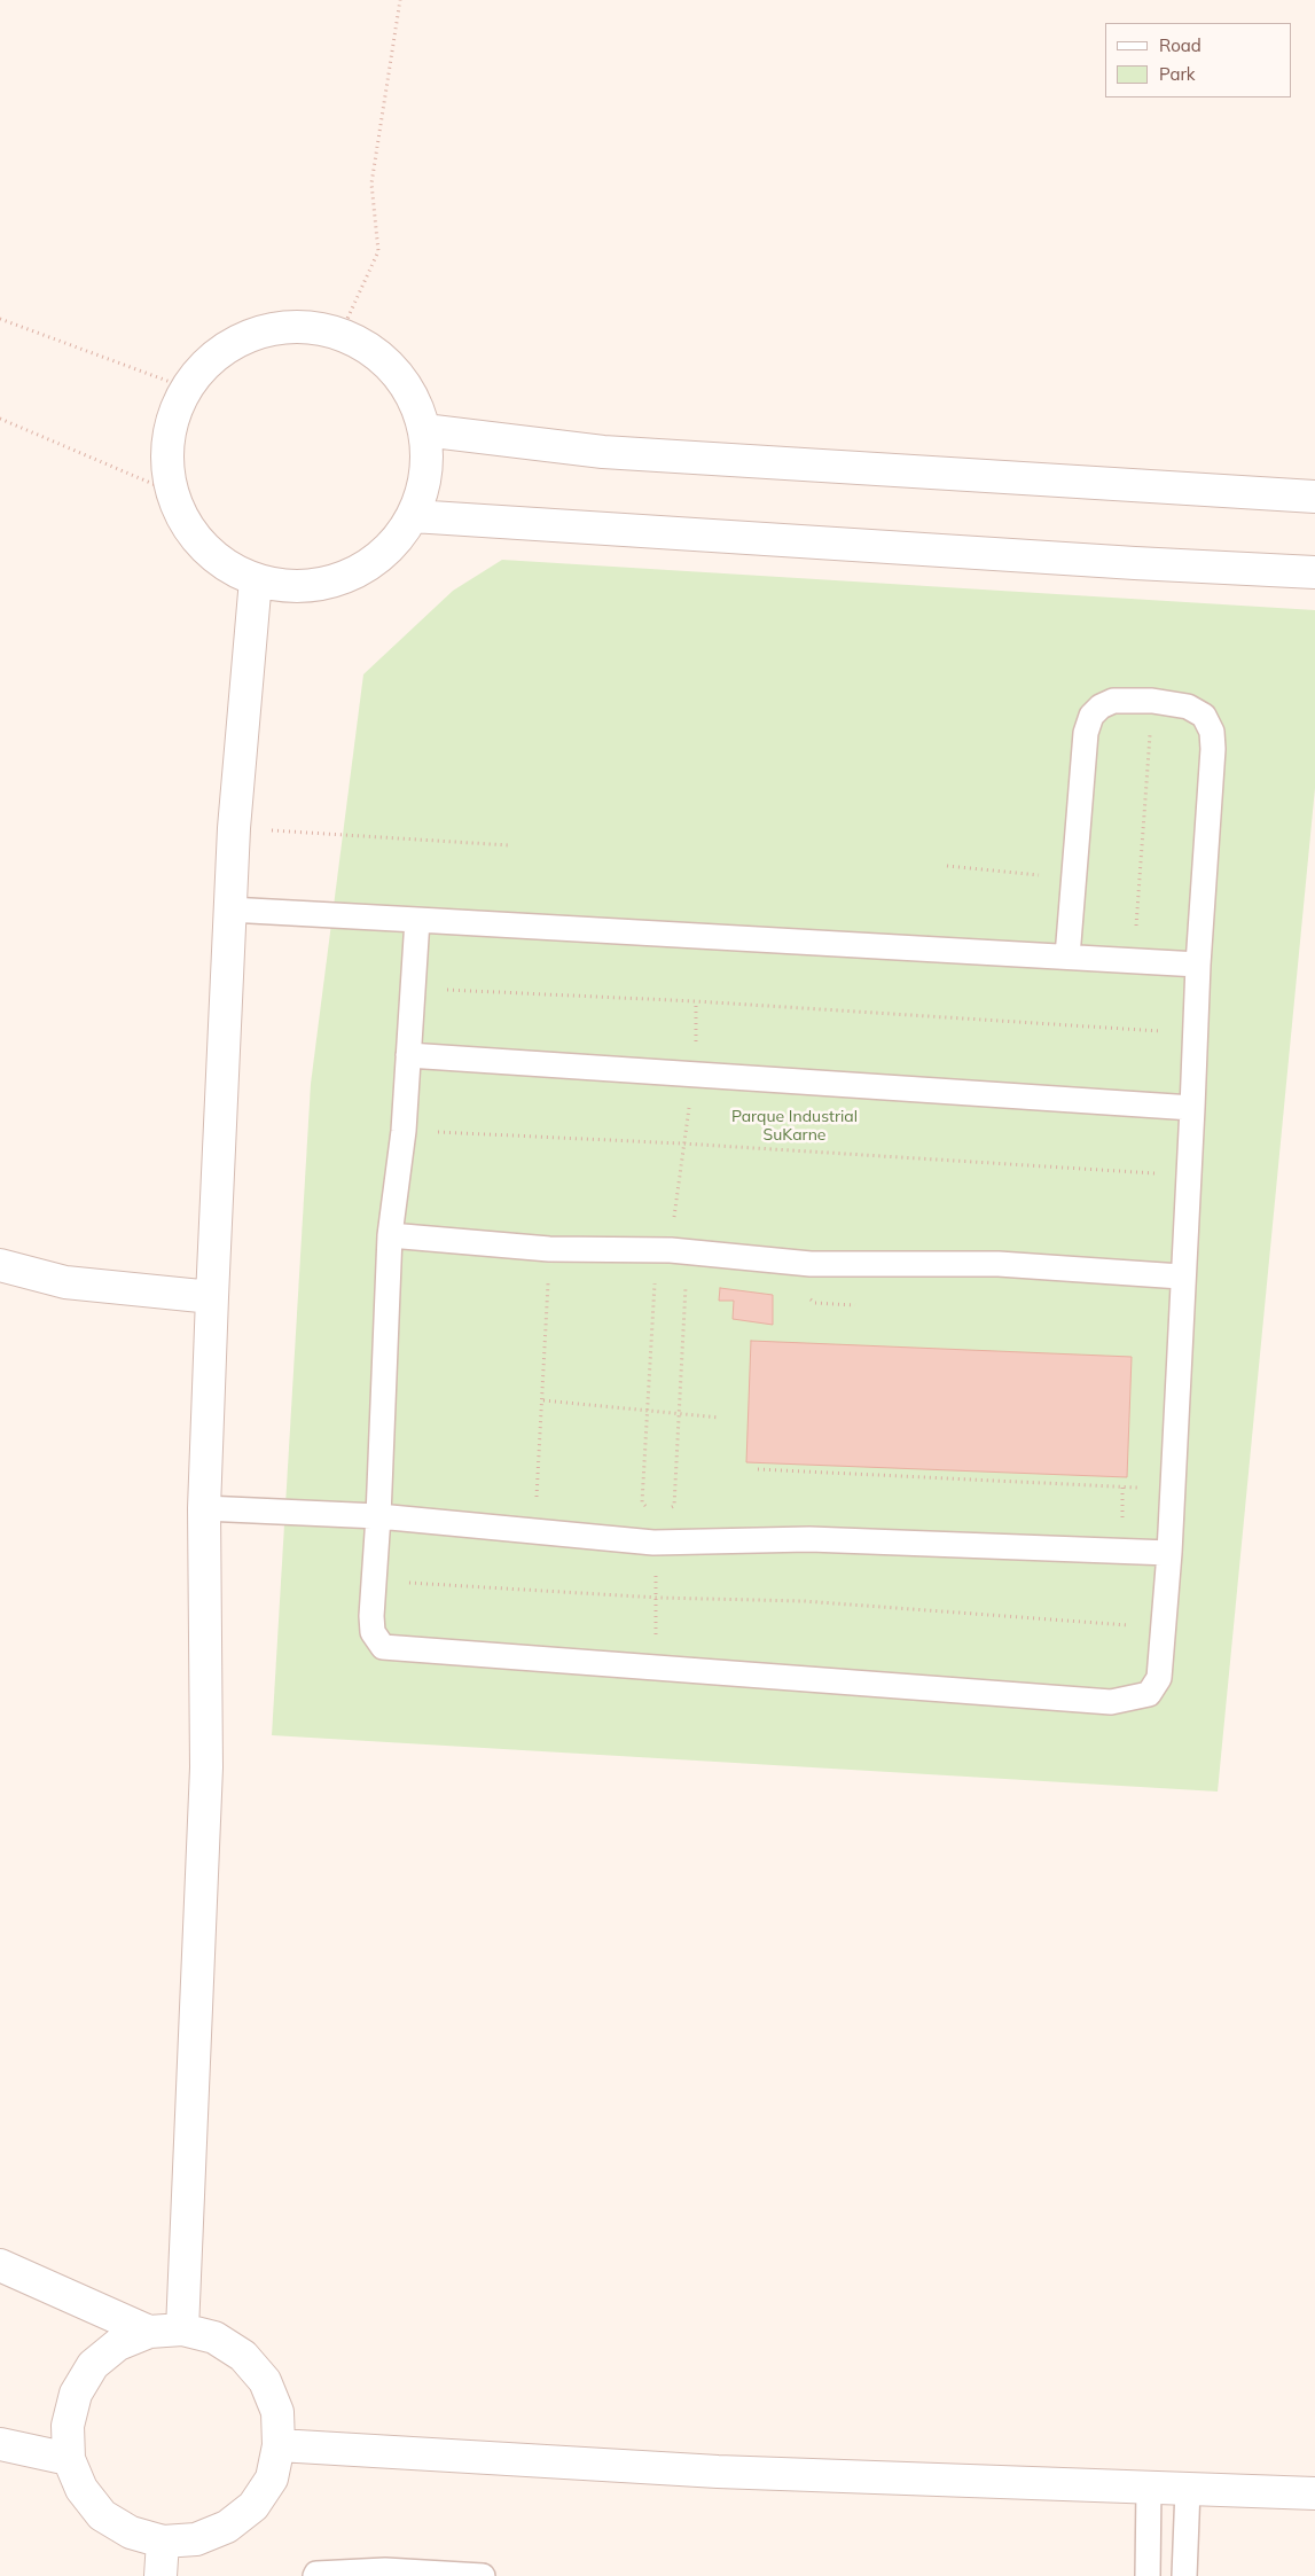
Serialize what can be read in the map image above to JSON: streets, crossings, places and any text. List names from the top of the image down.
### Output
{
  "parks": ["Parque Industrial SuKarne"],
  "legend": ["Road", "Park"]
}
